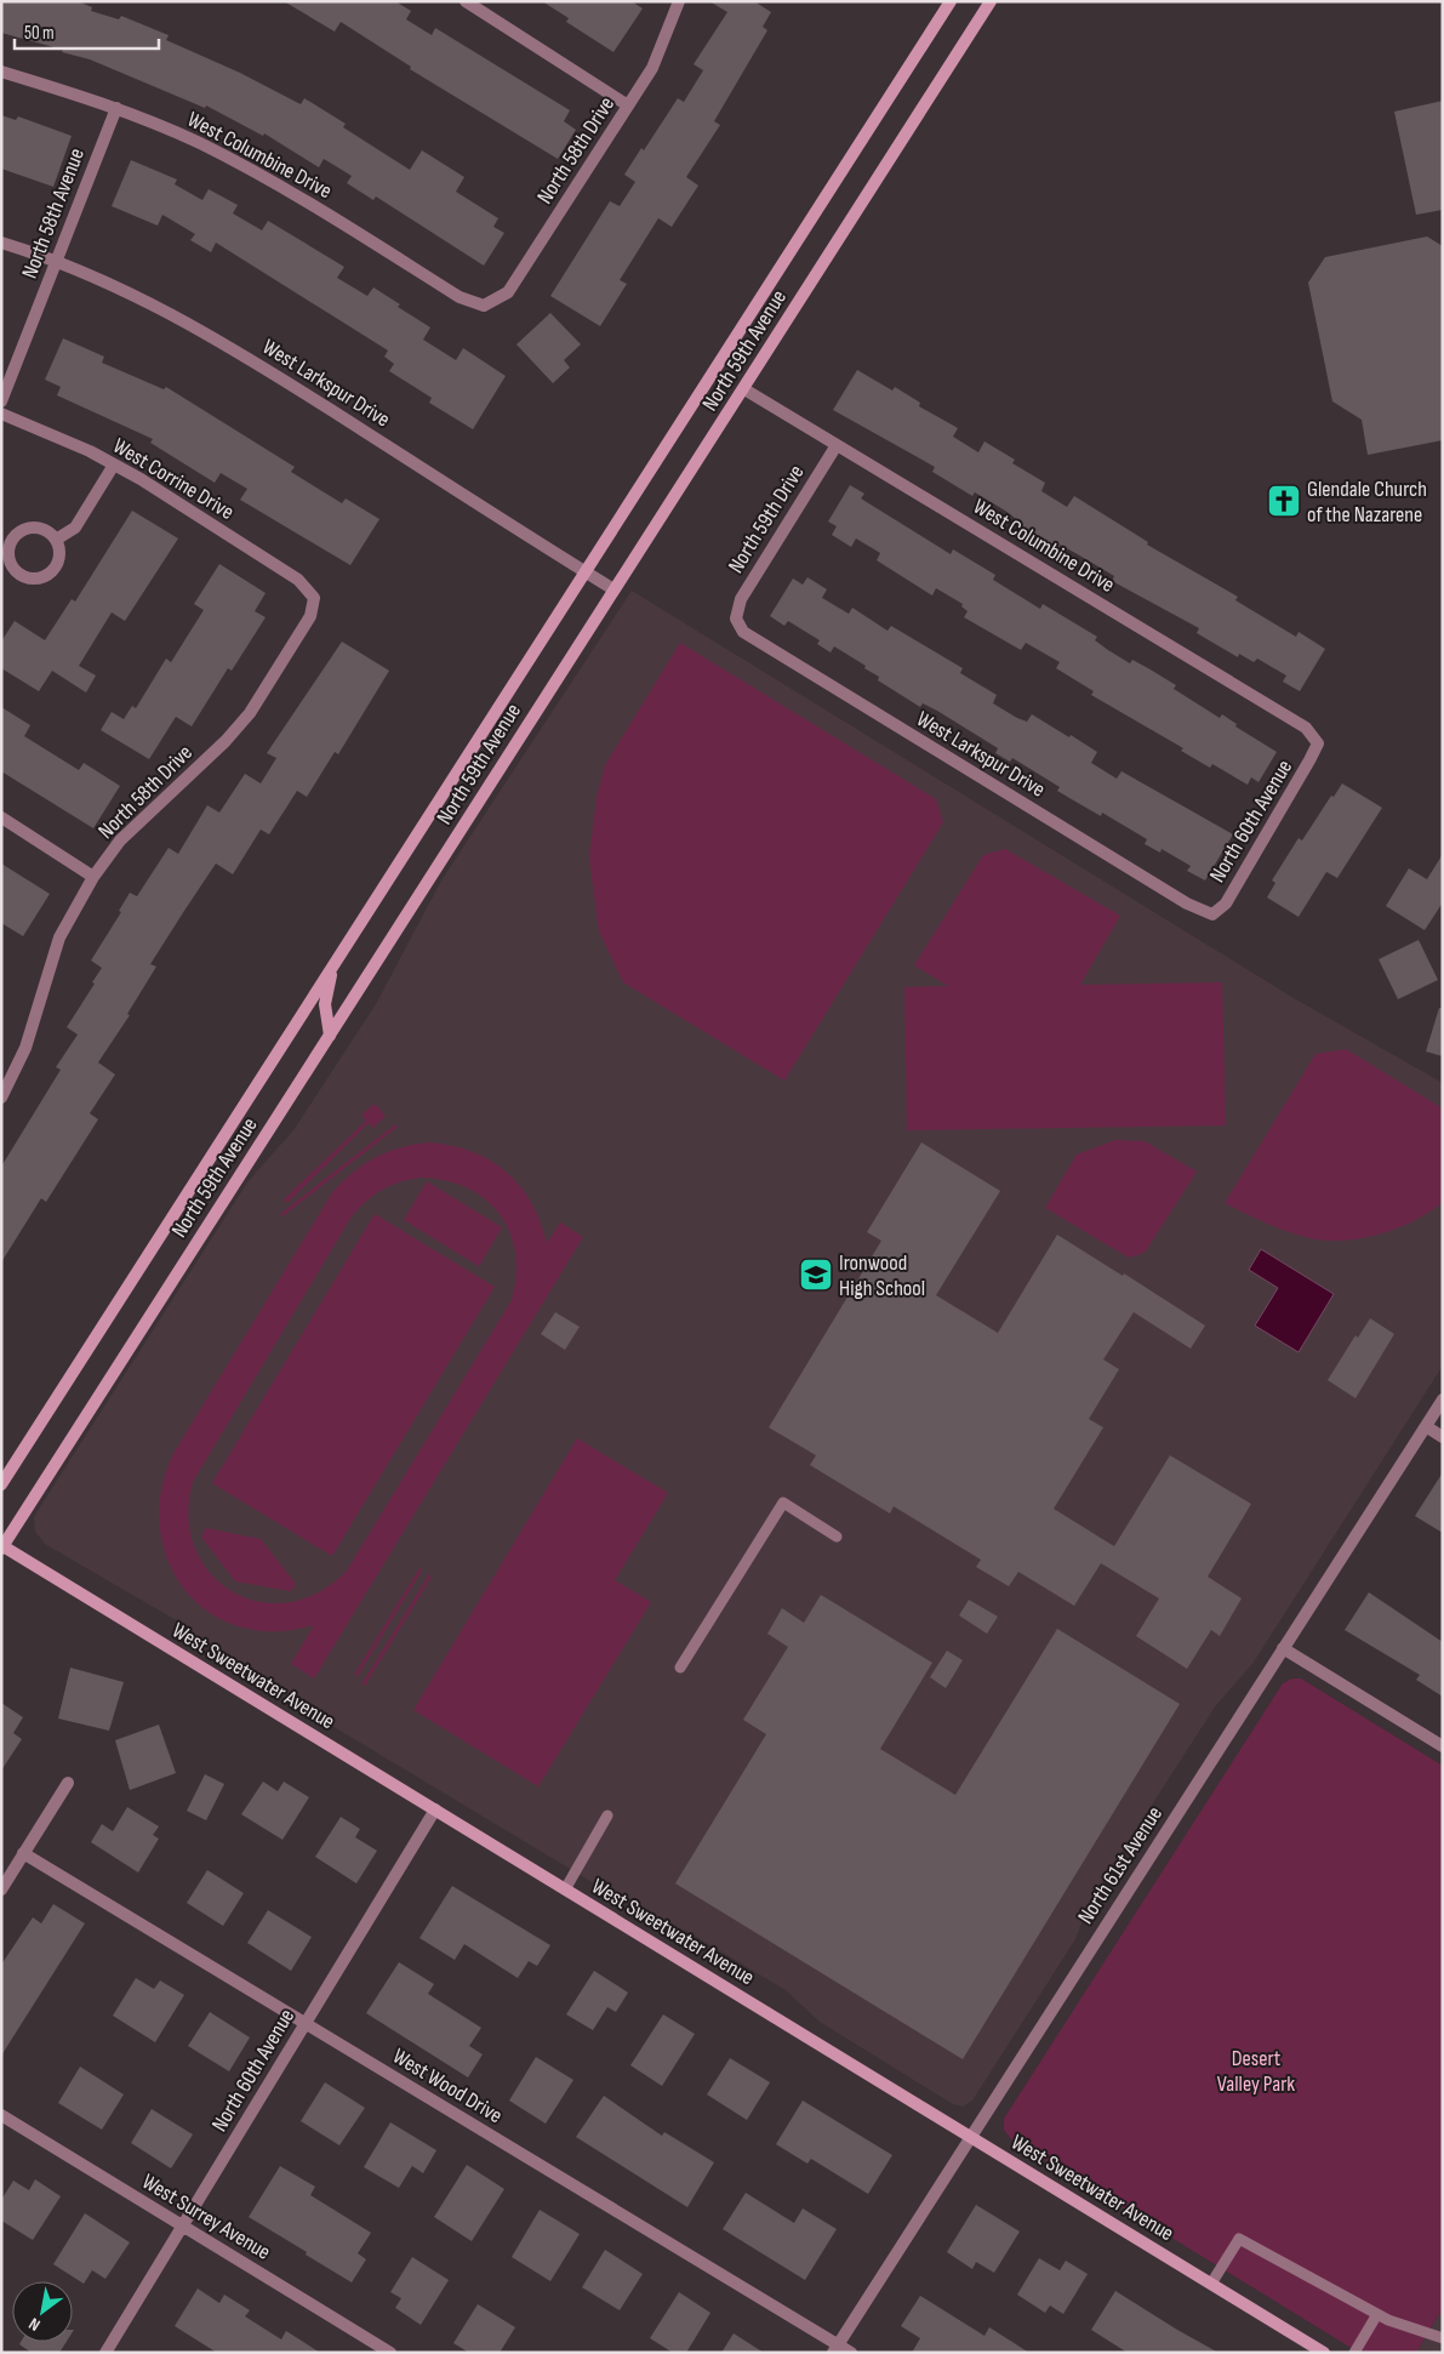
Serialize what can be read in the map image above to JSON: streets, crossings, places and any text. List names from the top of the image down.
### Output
{
  "streets": {
    "main road": ["North 59th Avenue", "West Sweetwater Avenue"],
    "street": [
      "North 58th Drive",
      "West Columbine Drive",
      "North 58th Avenue",
      "West Larkspur Drive",
      "West Corrine Drive",
      "North 59th Drive",
      "North 60th Avenue",
      "North 61st Avenue",
      "West Wood Drive",
      "West Surrey Avenue"
    ]
  },
  "crossings": [
    ["North 58th Drive", "West Columbine Drive"],
    ["North 58th Drive", "West Corrine Drive"],
    ["West Columbine Drive", "North 58th Avenue"],
    ["West Columbine Drive", "North 59th Avenue"],
    ["West Columbine Drive", "North 59th Drive"],
    ["West Columbine Drive", "North 60th Avenue"],
    ["North 58th Avenue", "West Larkspur Drive"],
    ["North 59th Avenue", "West Larkspur Drive"],
    ["North 59th Avenue", "West Sweetwater Avenue"],
    ["West Larkspur Drive", "North 59th Drive"],
    ["West Larkspur Drive", "North 60th Avenue"],
    ["North 60th Avenue", "West Sweetwater Avenue"],
    ["North 60th Avenue", "West Wood Drive"],
    ["North 60th Avenue", "West Surrey Avenue"],
    ["West Sweetwater Avenue", "North 61st Avenue"],
    ["North 61st Avenue", "West Wood Drive"]
  ],
  "parks": ["Desert Valley Park"],
  "places": {
    "church": ["Glendale Church of the Nazarene"],
    "school or university": ["Ironwood High School"]
  },
  "scale_bar": "50 m",
  "north": "bottom left"
}
